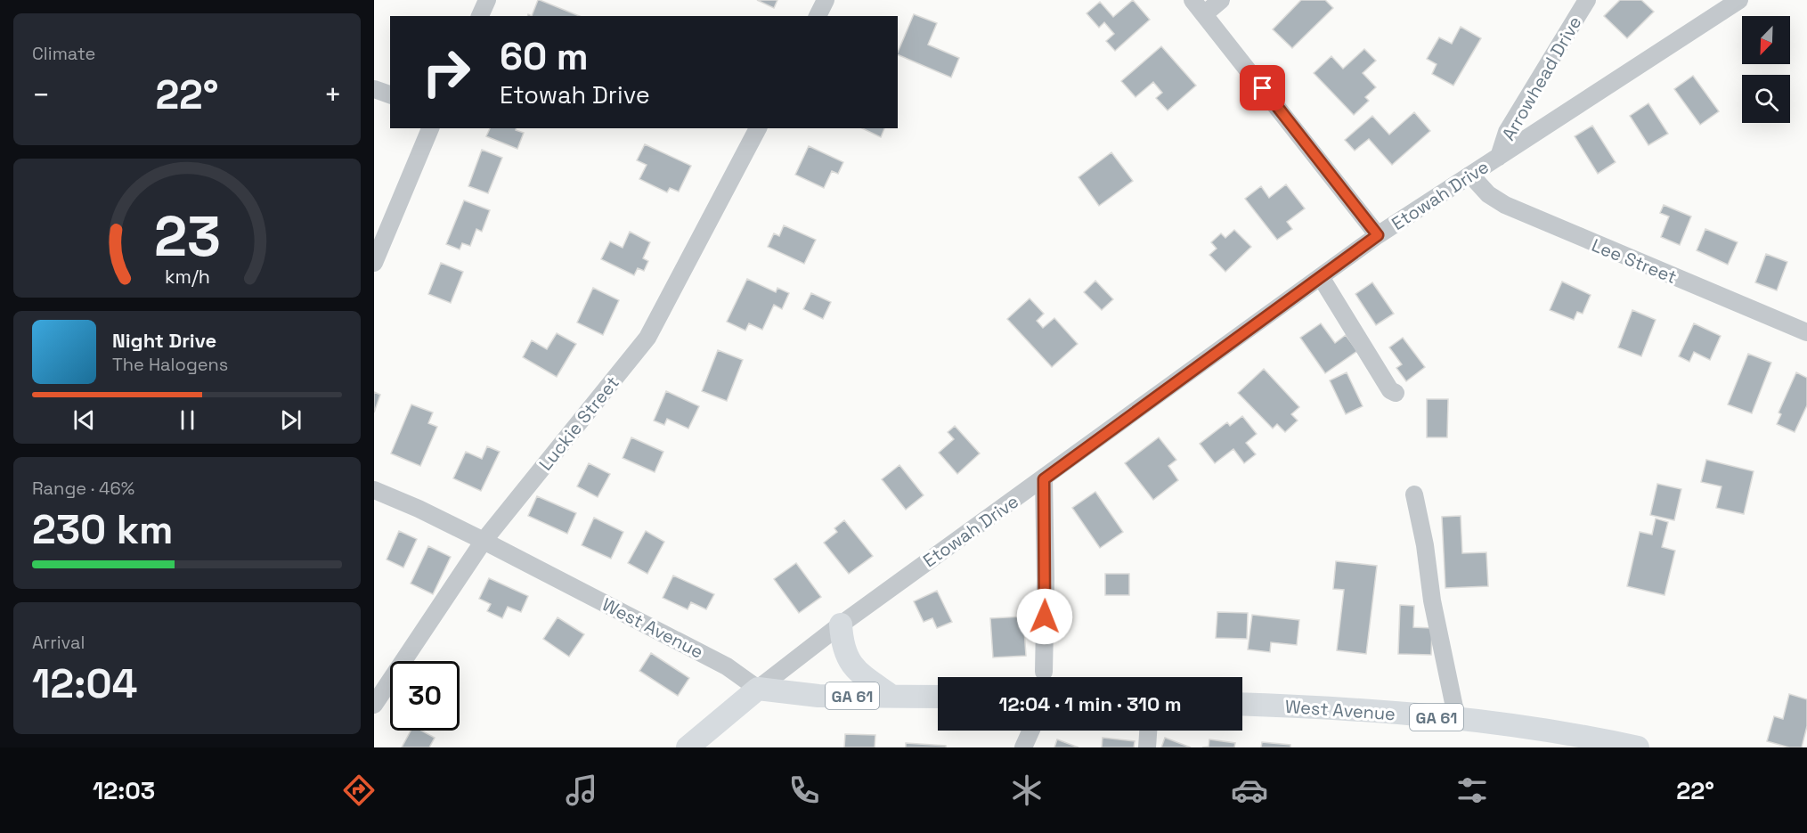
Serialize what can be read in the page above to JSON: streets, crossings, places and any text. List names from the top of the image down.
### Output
{
  "streets": {
    "main road": ["Etowah Drive", "West Avenue", "GA 61"],
    "street": ["Arrowhead Drive", "Lee Street", "Luckie Street"]
  },
  "crossings": [
    ["Arrowhead Drive", "Etowah Drive"],
    ["Etowah Drive", "Lee Street"],
    ["Etowah Drive", "West Avenue"],
    ["Luckie Street", "West Avenue"]
  ],
  "north": "bottom left",
  "page": {
    "tile": [
      "Climate",
      ["Range · 46%", "230 km"],
      ["Arrival", "12:04"]
    ],
    "turn": ["60 m", "Etowah Drive"],
    "heat": ["−", "22°", "+"],
    "song": ["Night Drive", "The Halogens"],
    "limit": "30",
    "trip": "12:04 · 1 min · 310 m",
    "tabs": ["12:03", "22°"],
    "gauge": ["23", "km/h"]
  }
}
